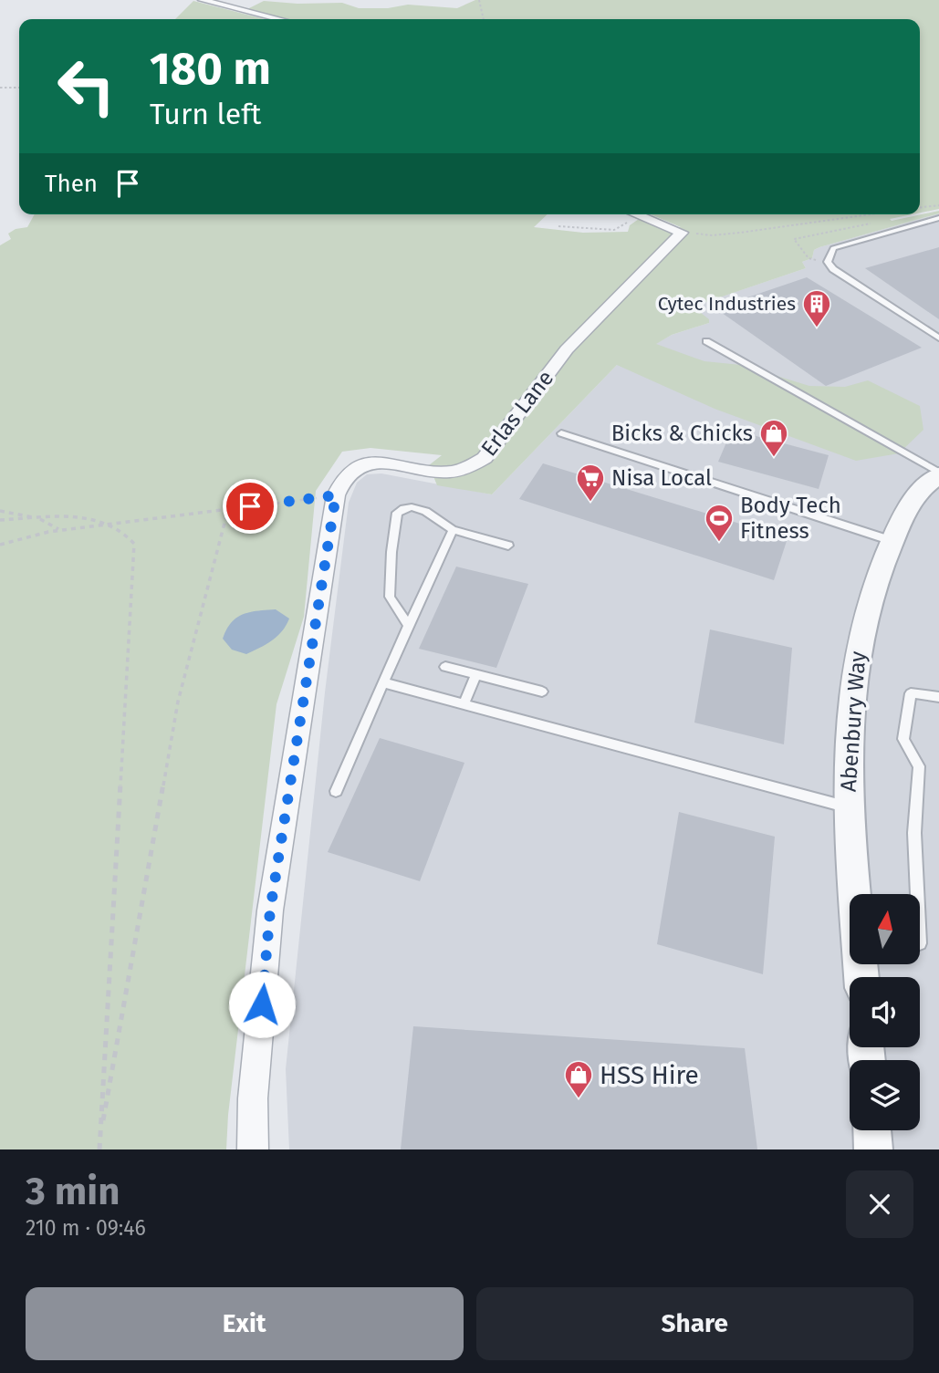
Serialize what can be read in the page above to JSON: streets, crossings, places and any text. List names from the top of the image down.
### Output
{
  "streets": {
    "street": ["Erlas Lane", "Abenbury Way"]
  },
  "places": {
    "building": ["Cytec Industries"],
    "shop": ["Bicks & Chicks", "HSS Hire"],
    "supermarket": ["Nisa Local"],
    "sports": ["Body Tech Fitness"]
  },
  "north": "top",
  "page": {
    "turn": ["180 m", "Turn left"],
    "then": "Then",
    "heading": ["3 min", "210 m · 09:46"],
    "buttons": ["Exit", "Share"]
  }
}
